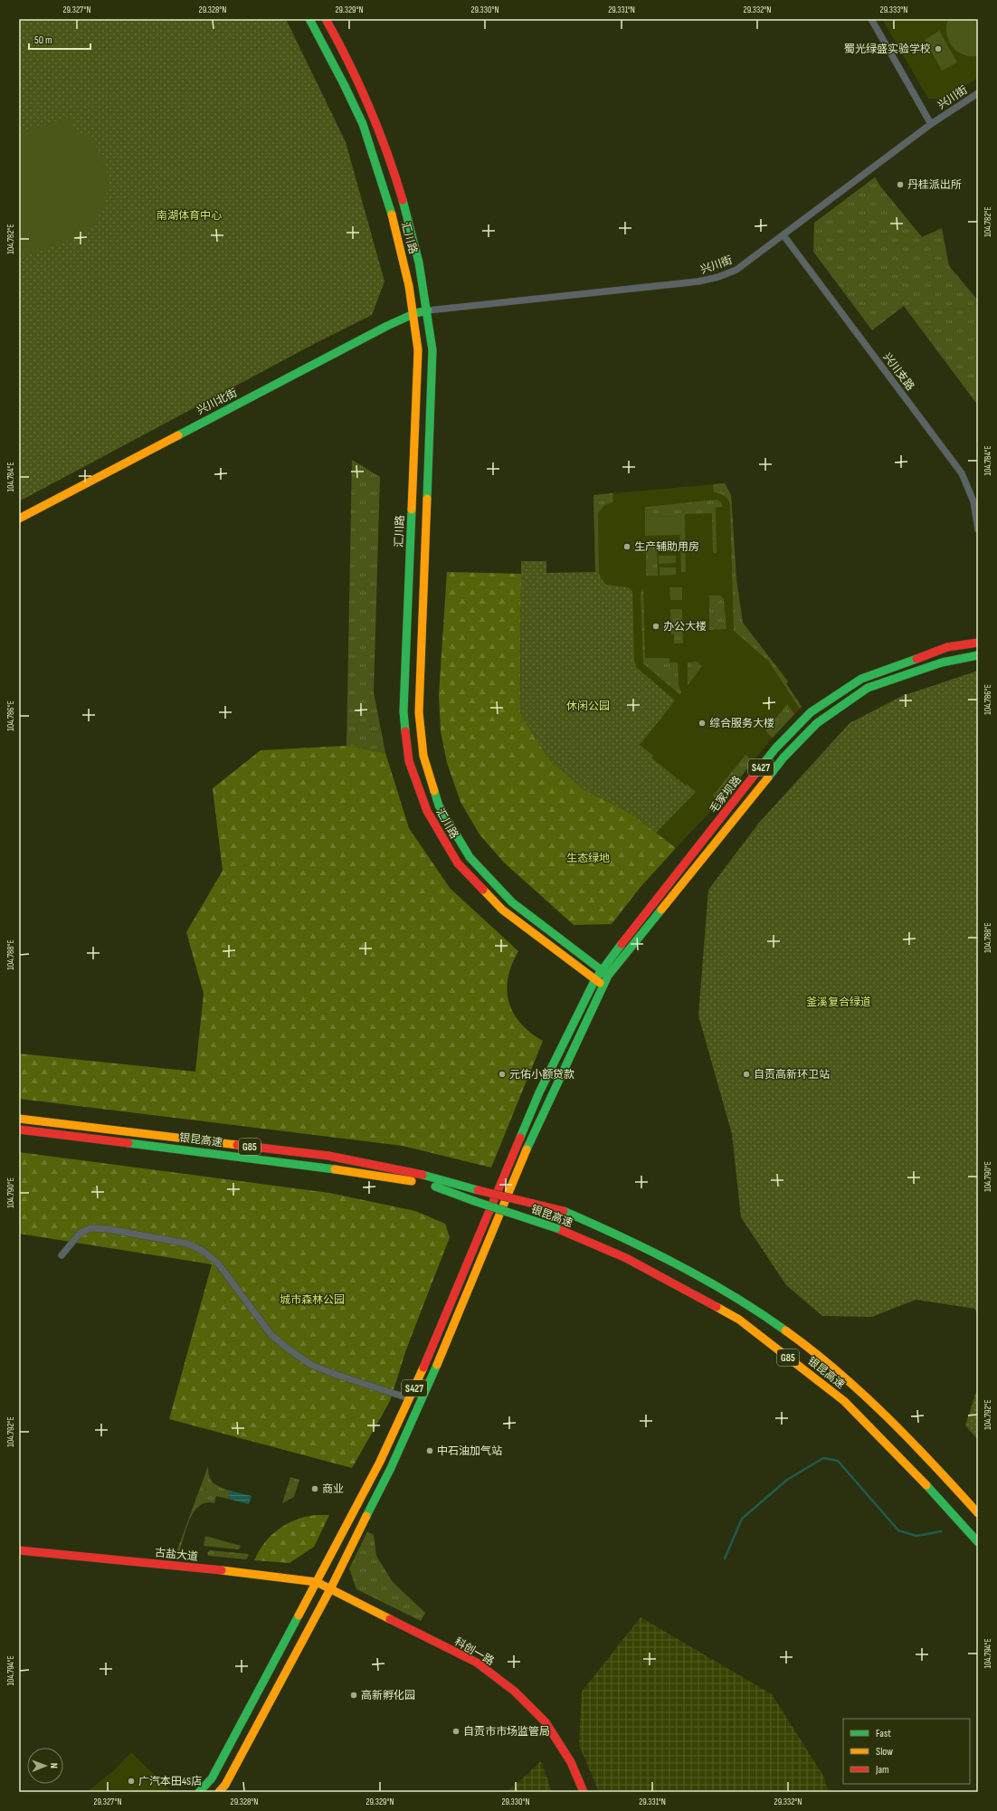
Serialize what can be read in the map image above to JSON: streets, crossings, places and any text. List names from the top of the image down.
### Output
{
  "streets": {
    "main road": [
      "汇川路",
      "兴川北街",
      "S427",
      "毛家坝路",
      "银昆高速",
      "G85",
      "古盐大道",
      "科创一路"
    ],
    "street": ["兴川街", "兴川支路"]
  },
  "crossings": [
    ["兴川街", "汇川路"],
    ["兴川街", "兴川支路"],
    ["兴川街", "兴川北街"],
    ["汇川路", "兴川北街"],
    ["汇川路", "S427"],
    ["汇川路", "毛家坝路"],
    ["S427", "毛家坝路"],
    ["S427", "古盐大道"],
    ["S427", "科创一路"],
    ["古盐大道", "科创一路"]
  ],
  "parks": [
    "南湖体育中心",
    "休闲公园",
    "生态绿地",
    "釜溪复合绿道",
    "城市森林公园"
  ],
  "places": [
    "蜀光绿盛实验学校",
    "丹桂派出所",
    "生产辅助用房",
    "办公大楼",
    "综合服务大楼",
    "元佑小额贷款",
    "自贡高新环卫站",
    "中石油加气站",
    "商业",
    "高新孵化园",
    "自贡市市场监管局",
    "广汽本田4S店"
  ],
  "legend": ["Fast", "Slow", "Jam"],
  "scale_bar": "50 m",
  "north": "right",
  "coordinates": [
    "29.327°N",
    "29.328°N",
    "29.329°N",
    "29.330°N",
    "29.331°N",
    "29.332°N",
    "29.333°N",
    "104.782°E",
    "104.784°E",
    "104.786°E",
    "104.788°E",
    "104.790°E",
    "104.792°E",
    "104.794°E"
  ]
}
